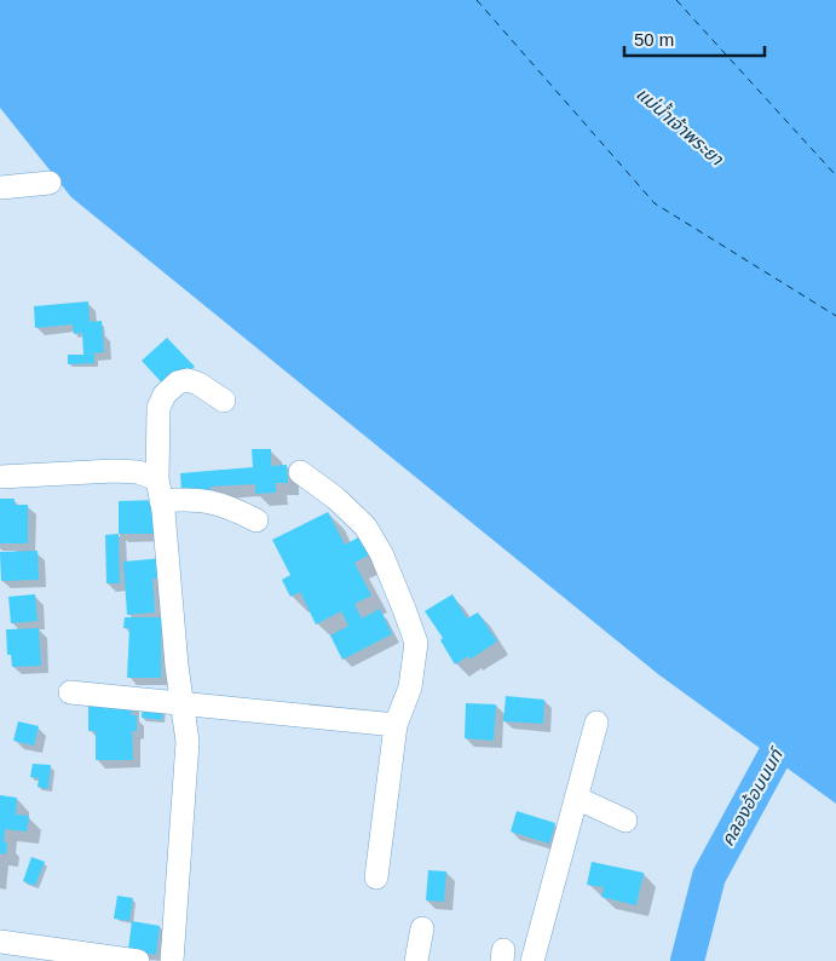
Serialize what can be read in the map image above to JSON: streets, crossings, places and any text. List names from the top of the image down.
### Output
{
  "water": ["แม่น้ำเจ้าพระยา", "คลองอ้อมนนท์"],
  "scale_bar": "50 m"
}
